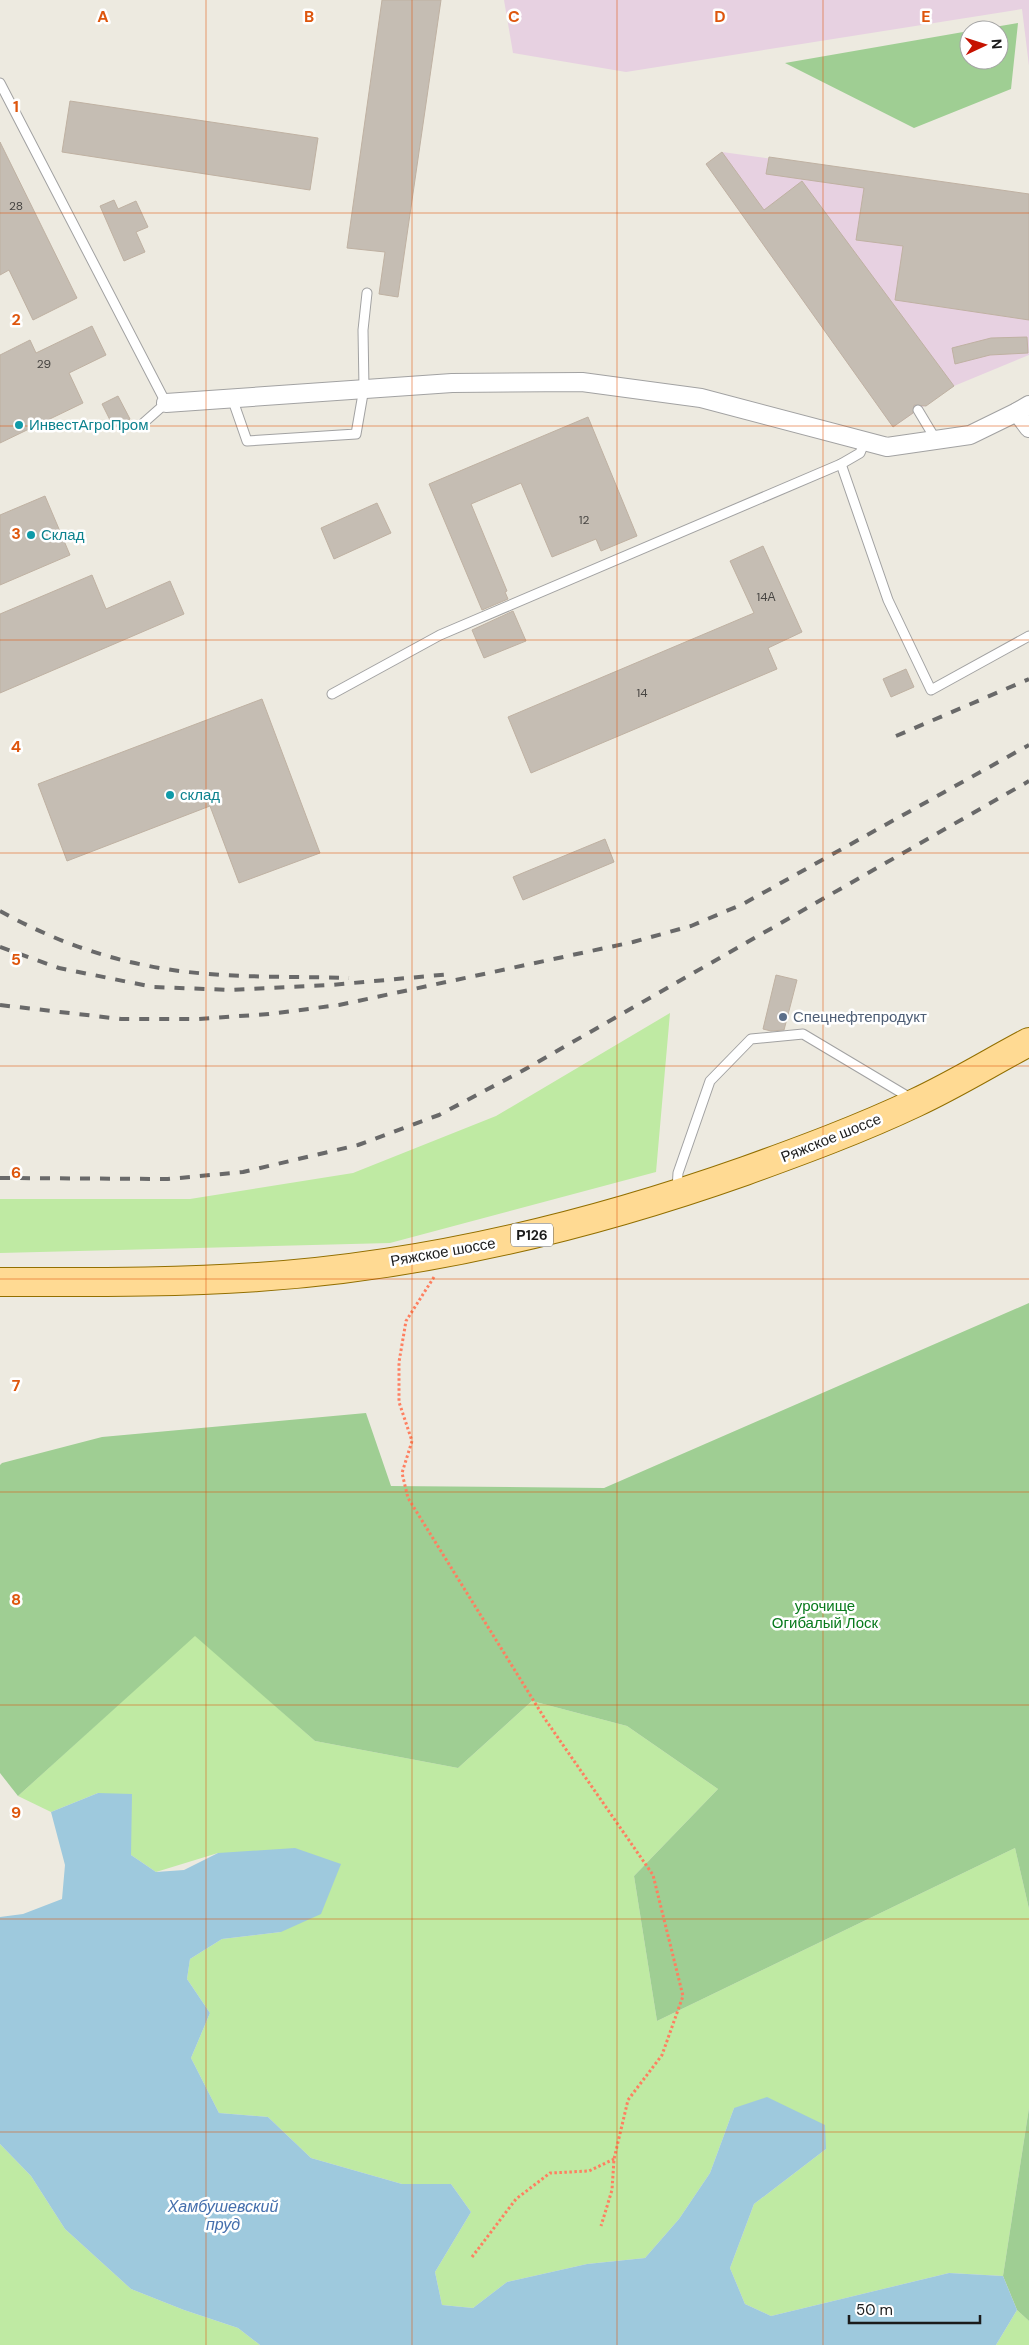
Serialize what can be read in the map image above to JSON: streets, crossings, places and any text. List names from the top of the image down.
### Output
{
  "streets": {
    "main road": ["Ряжское шоссе", "Р126"]
  },
  "water": ["Хамбушевский пруд"],
  "parks": ["урочище Огибалый Лоск"],
  "places": [
    "ИнвестАгроПром",
    "Склад",
    "склад",
    "Спецнефтепродукт"
  ],
  "house_numbers": [
    "28",
    "29",
    "12",
    "14А",
    "14"
  ],
  "scale_bar": "50 m",
  "north": "right",
  "grid": {
    "columns": [
      "A",
      "B",
      "C",
      "D",
      "E"
    ],
    "rows": [
      "1",
      "2",
      "3",
      "4",
      "5",
      "6",
      "7",
      "8",
      "9"
    ]
  }
}
